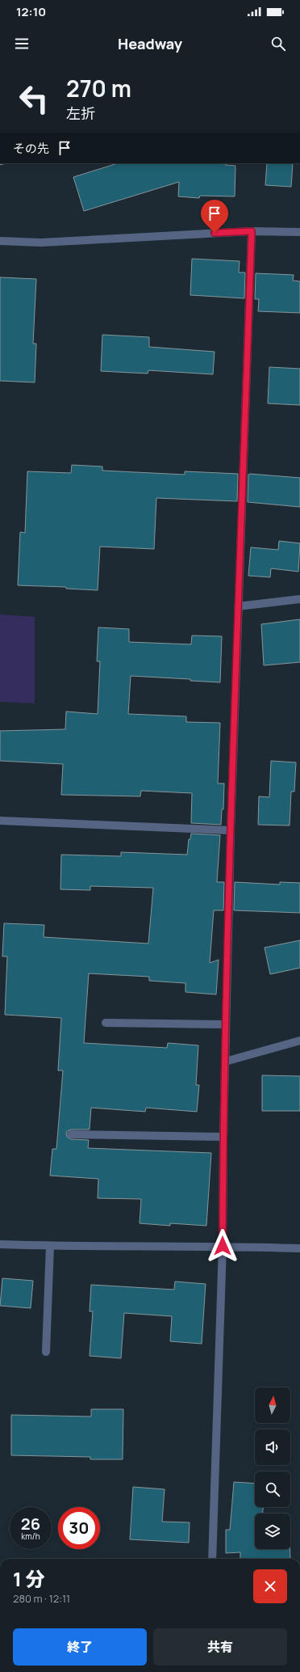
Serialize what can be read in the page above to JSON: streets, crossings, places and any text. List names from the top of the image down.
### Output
{
  "north": "top",
  "page": {
    "status": "12:10",
    "header": "Headway",
    "turn": ["270 m", "左折"],
    "then": "その先",
    "speed": "26 km/h",
    "limit": "30",
    "heading": ["1 分", "280 m · 12:11"],
    "buttons": ["終了", "共有"]
  }
}
